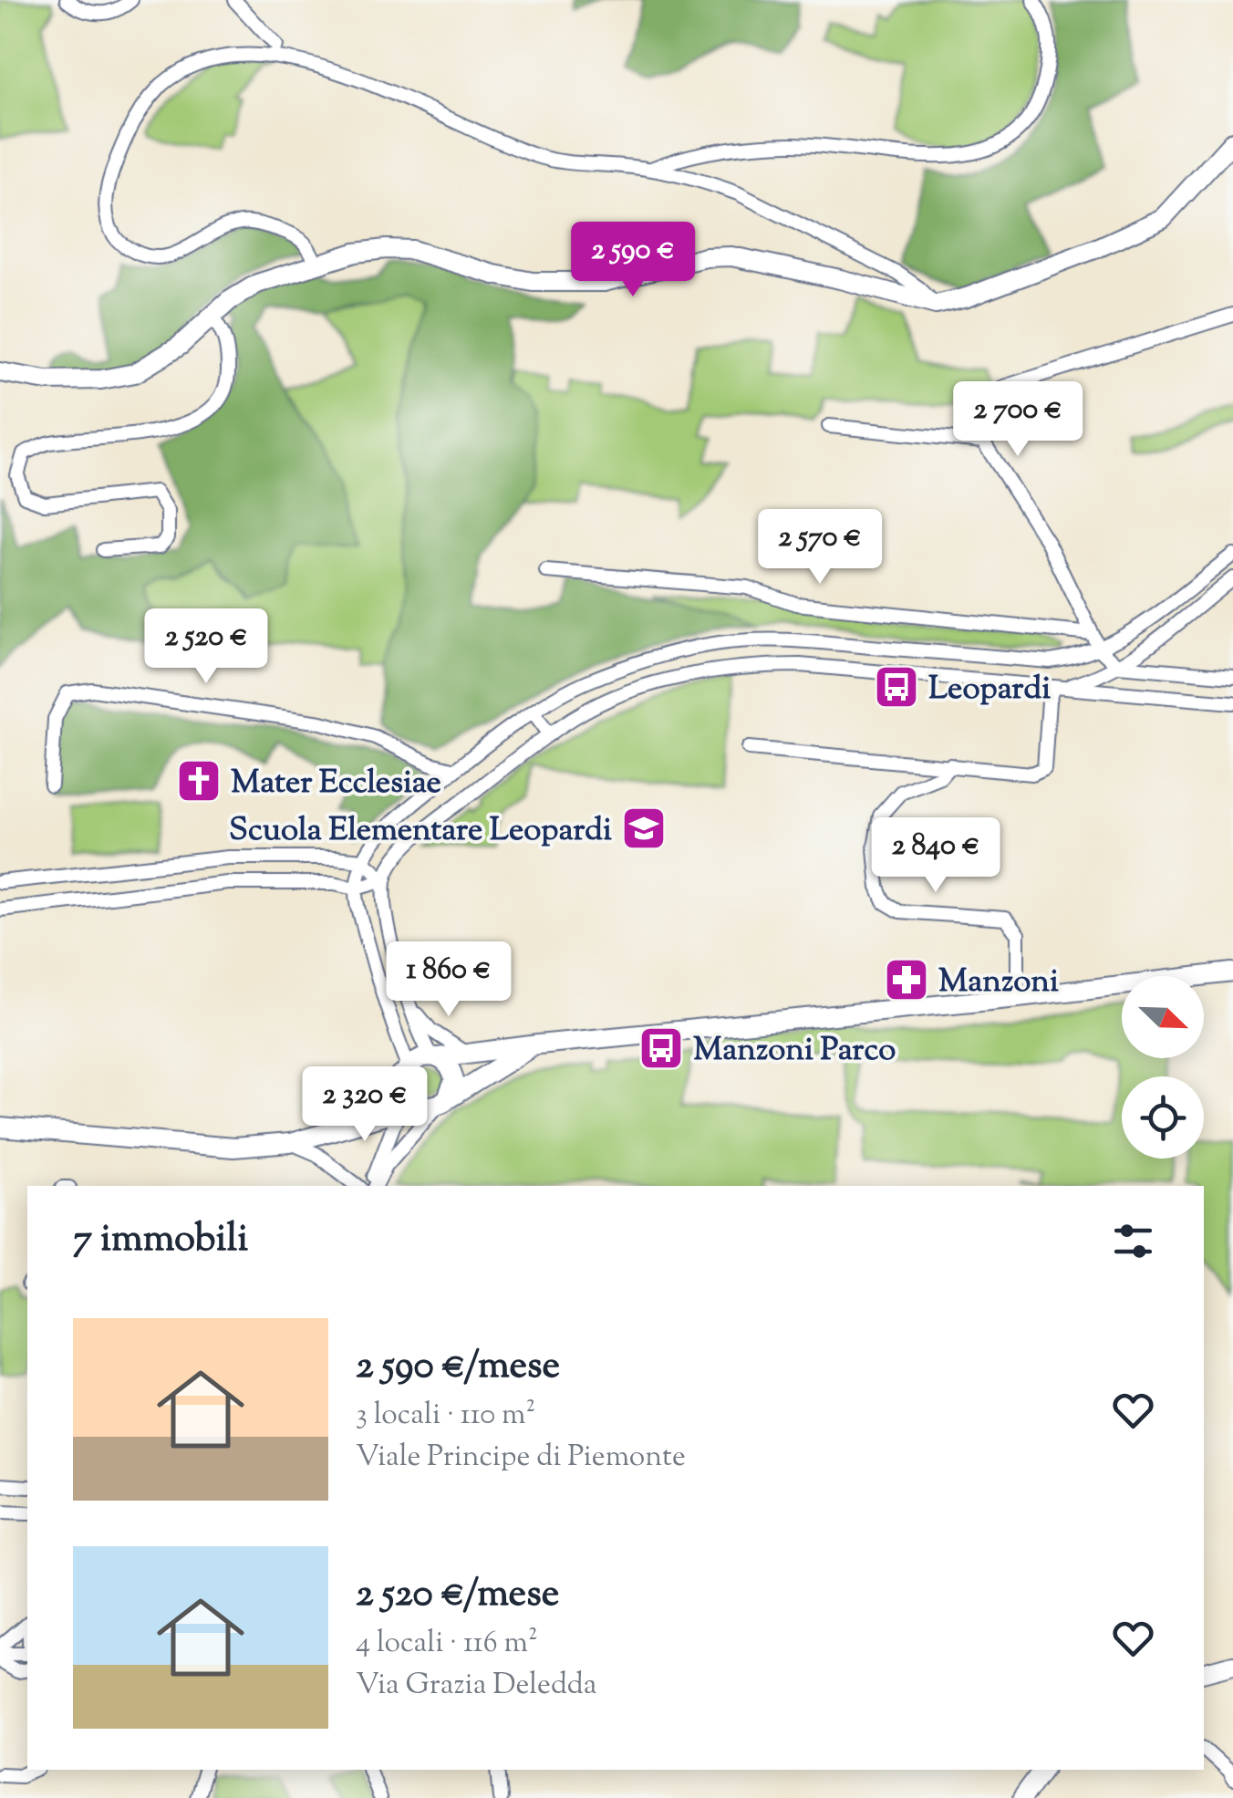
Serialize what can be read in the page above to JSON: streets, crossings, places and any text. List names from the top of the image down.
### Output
{
  "places": {
    "bus stop": ["Leopardi", "Manzoni Parco"],
    "church": ["Mater Ecclesiae"],
    "school or university": ["Scuola Elementare Leopardi"],
    "pharmacy": ["Manzoni"]
  },
  "north": "bottom right",
  "page": {
    "price": [
      "2 590 €",
      "2 700 €",
      "2 570 €",
      "2 520 €",
      "2 840 €",
      "1 860 €",
      "2 320 €"
    ],
    "heading": "7 immobili",
    "list": [
      {
        "name": "2 590 €/mese",
        "note": "3 locali · 110 m² · Viale Principe di Piemonte"
      },
      {
        "name": "2 520 €/mese",
        "note": "4 locali · 116 m² · Via Grazia Deledda"
      }
    ]
  }
}
